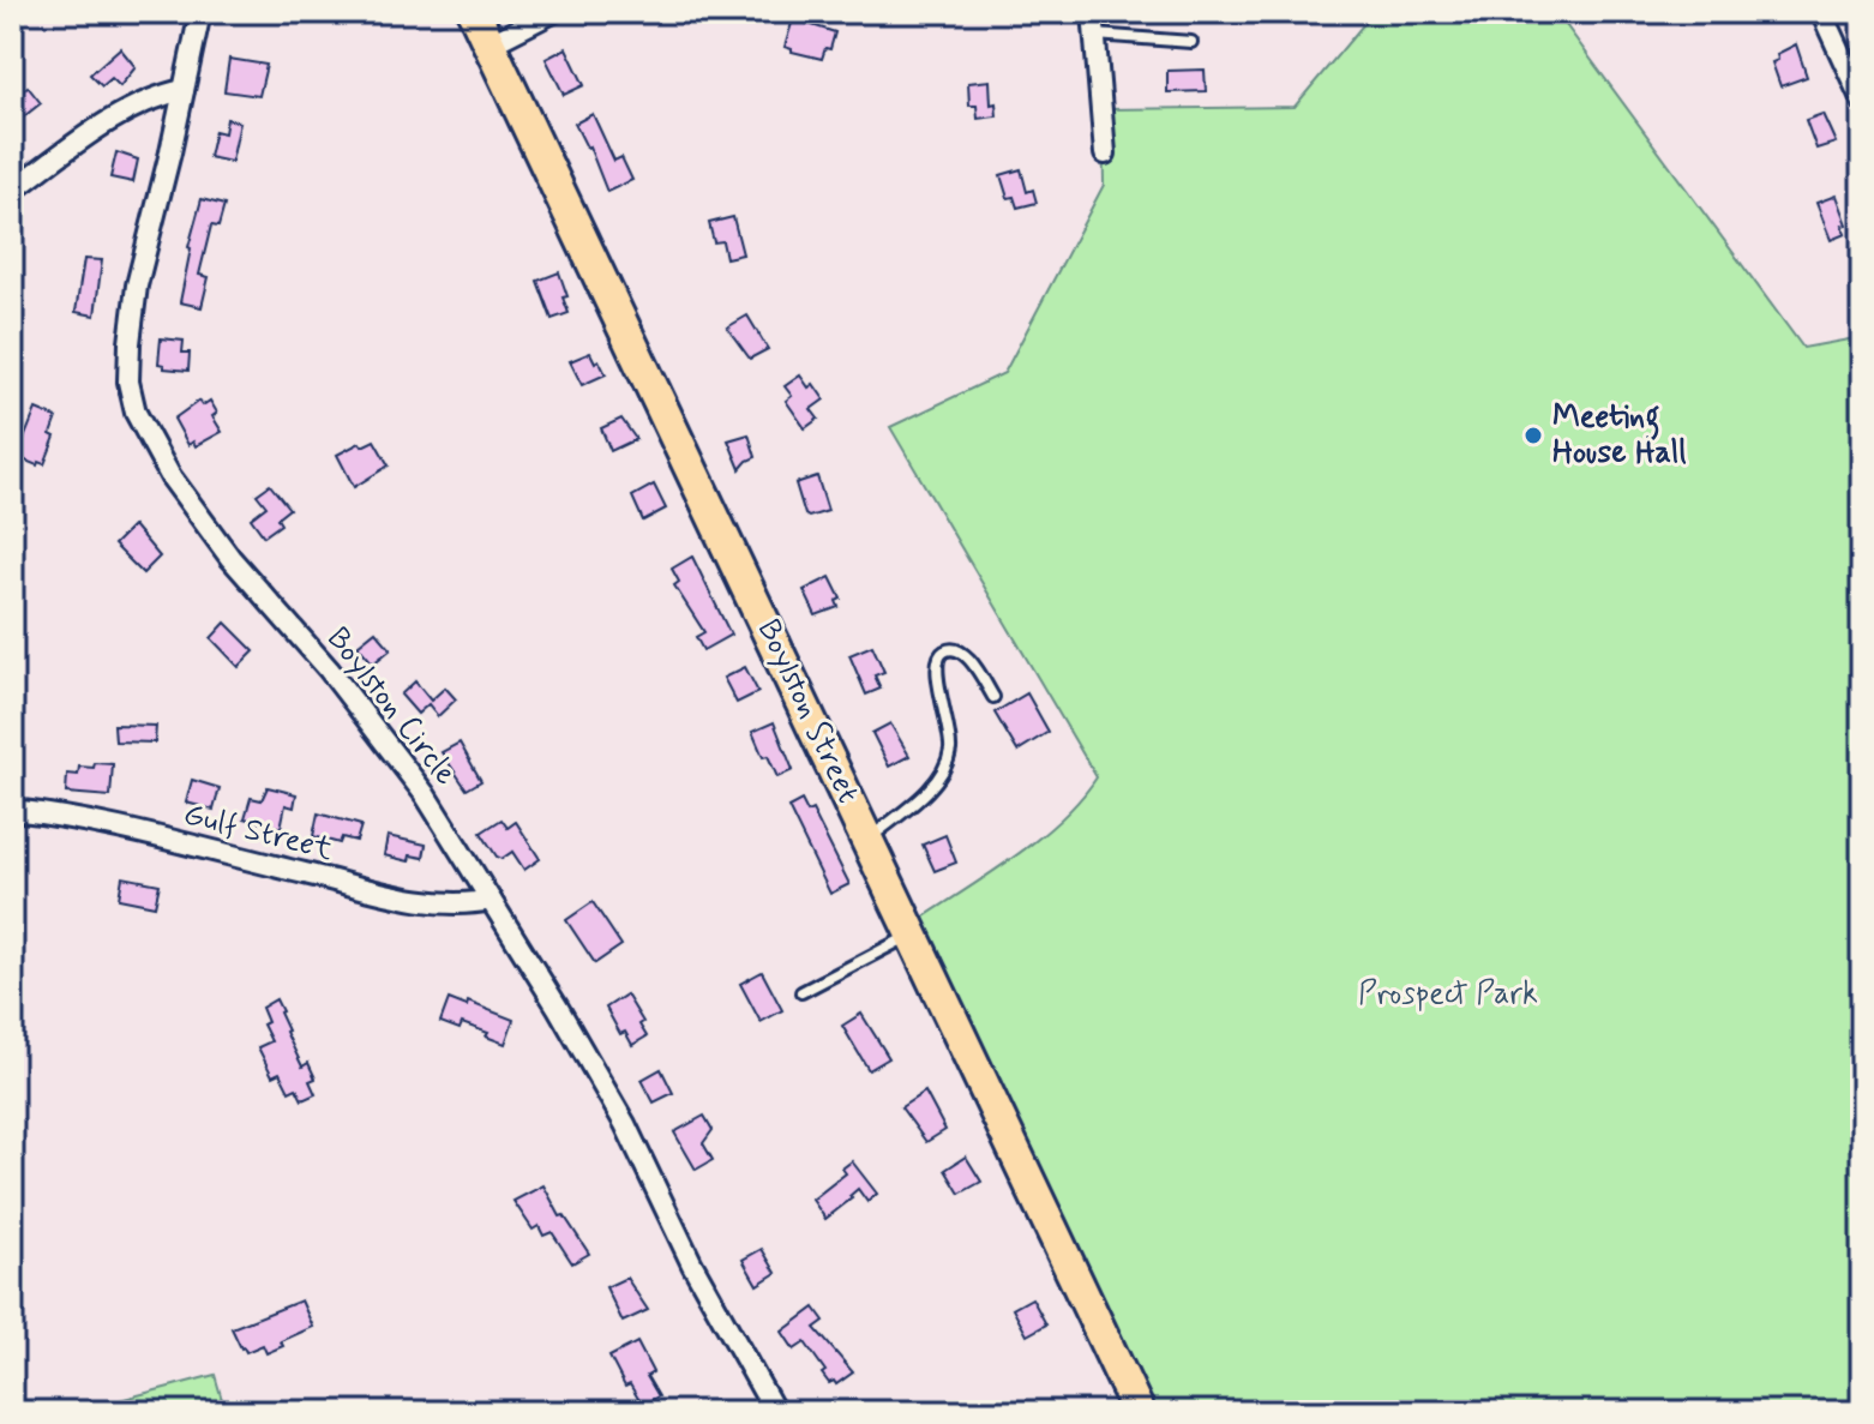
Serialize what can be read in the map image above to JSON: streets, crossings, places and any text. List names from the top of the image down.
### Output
{
  "streets": {
    "main road": ["Boylston Street"],
    "street": ["Boylston Circle", "Gulf Street"]
  },
  "crossings": [
    ["Boylston Circle", "Gulf Street"]
  ],
  "parks": ["Prospect Park"],
  "places": ["Meeting House Hall"]
}
